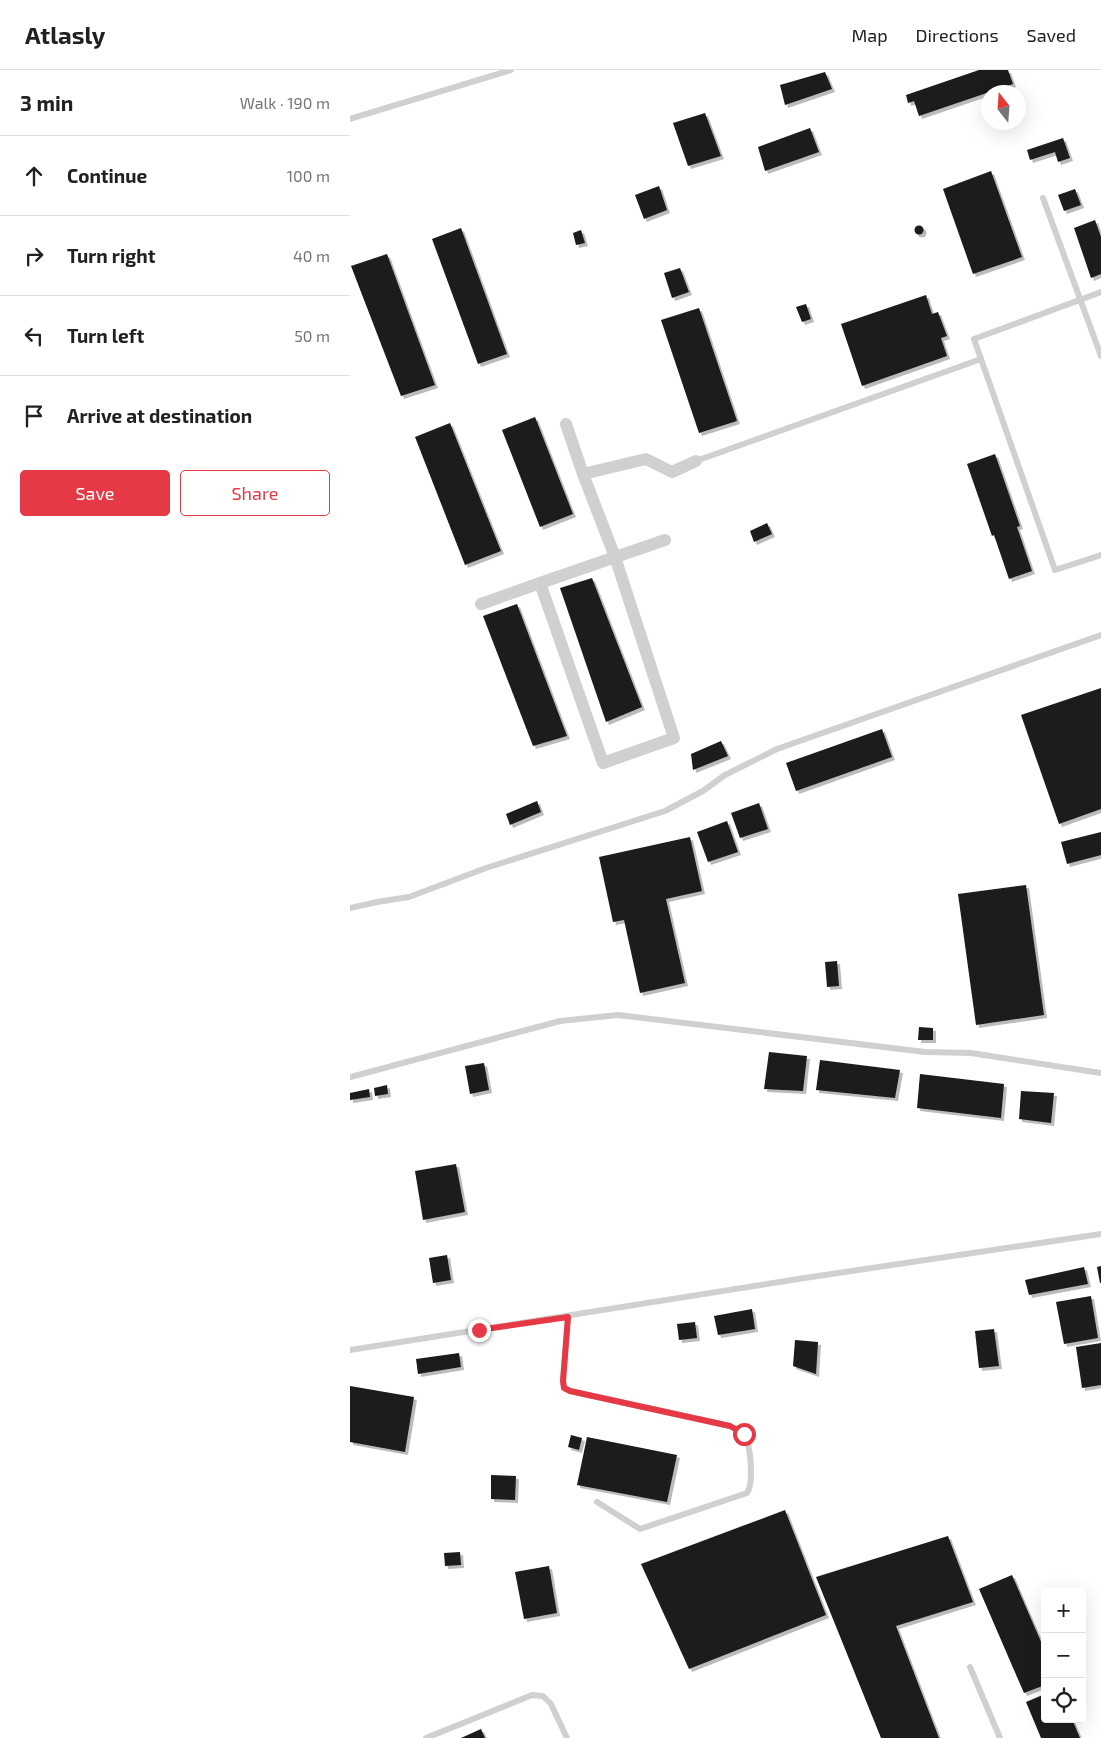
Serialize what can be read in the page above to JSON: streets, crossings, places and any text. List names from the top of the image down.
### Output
{
  "north": "top",
  "page": {
    "header": "Atlasly",
    "nav": ["Map", "Directions", "Saved"],
    "heading": ["3 min", "Walk · 190 m"],
    "list": [
      ["Continue", "100 m"],
      ["Turn right", "40 m"],
      ["Turn left", "50 m"],
      "Arrive at destination"
    ],
    "buttons": ["Save", "Share"],
    "map_buttons": ["+", "−"]
  }
}
